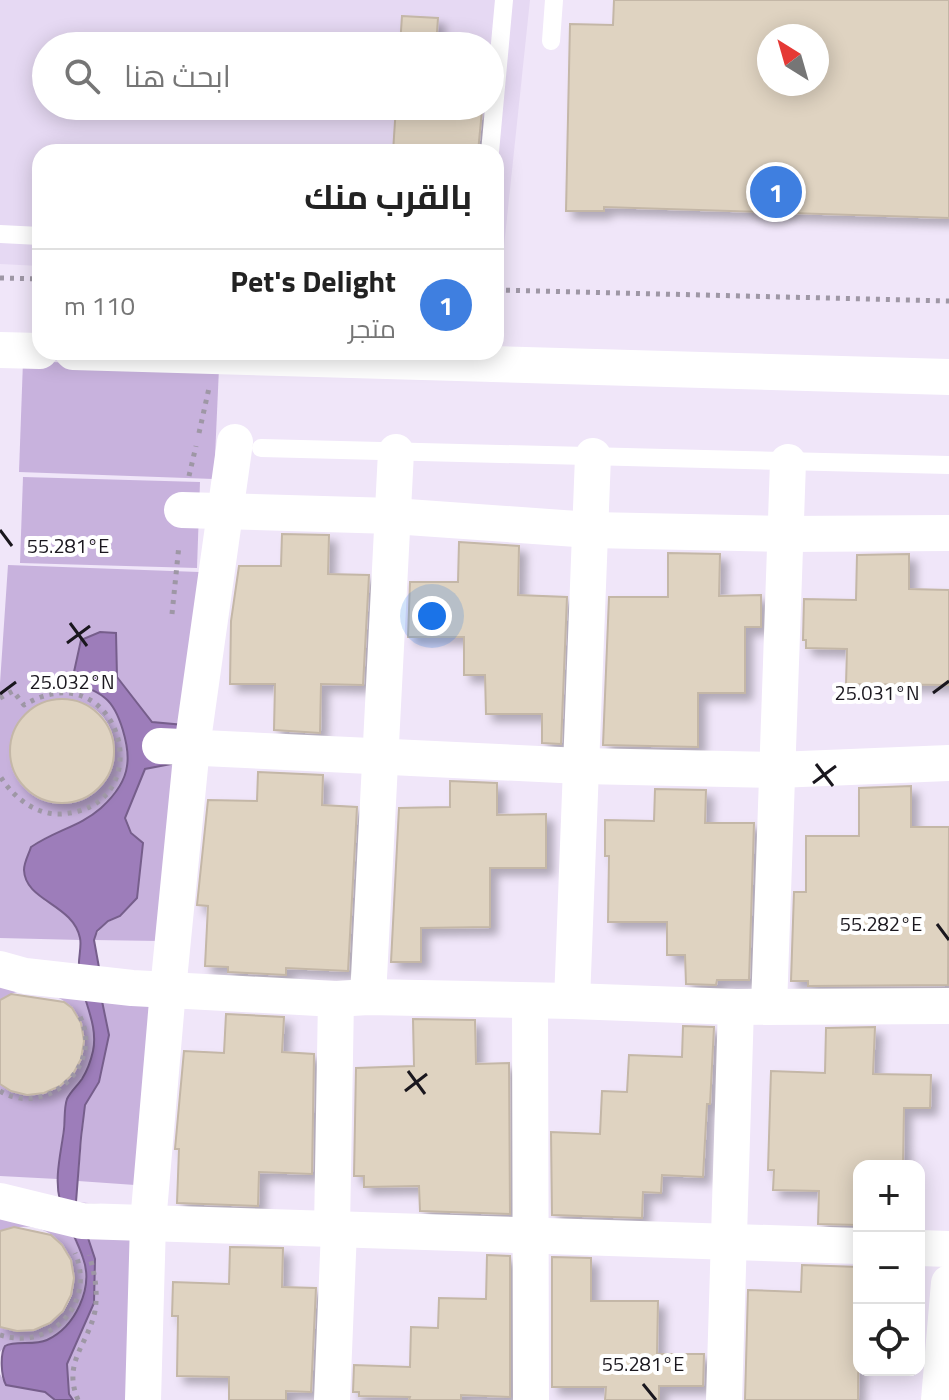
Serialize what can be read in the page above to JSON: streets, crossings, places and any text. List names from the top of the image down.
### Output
{
  "north": "top left",
  "page": {
    "search": "ابحث هنا",
    "heading": "بالقرب منك",
    "pins": "1",
    "list": [
      {
        "mark": "1",
        "name": "Pet's Delight",
        "note": "متجر",
        "value": "110 m"
      }
    ],
    "map_buttons": ["+", "−"]
  },
  "coordinates": [
    "55.281°E",
    "25.032°N",
    "25.031°N",
    "55.282°E"
  ]
}
